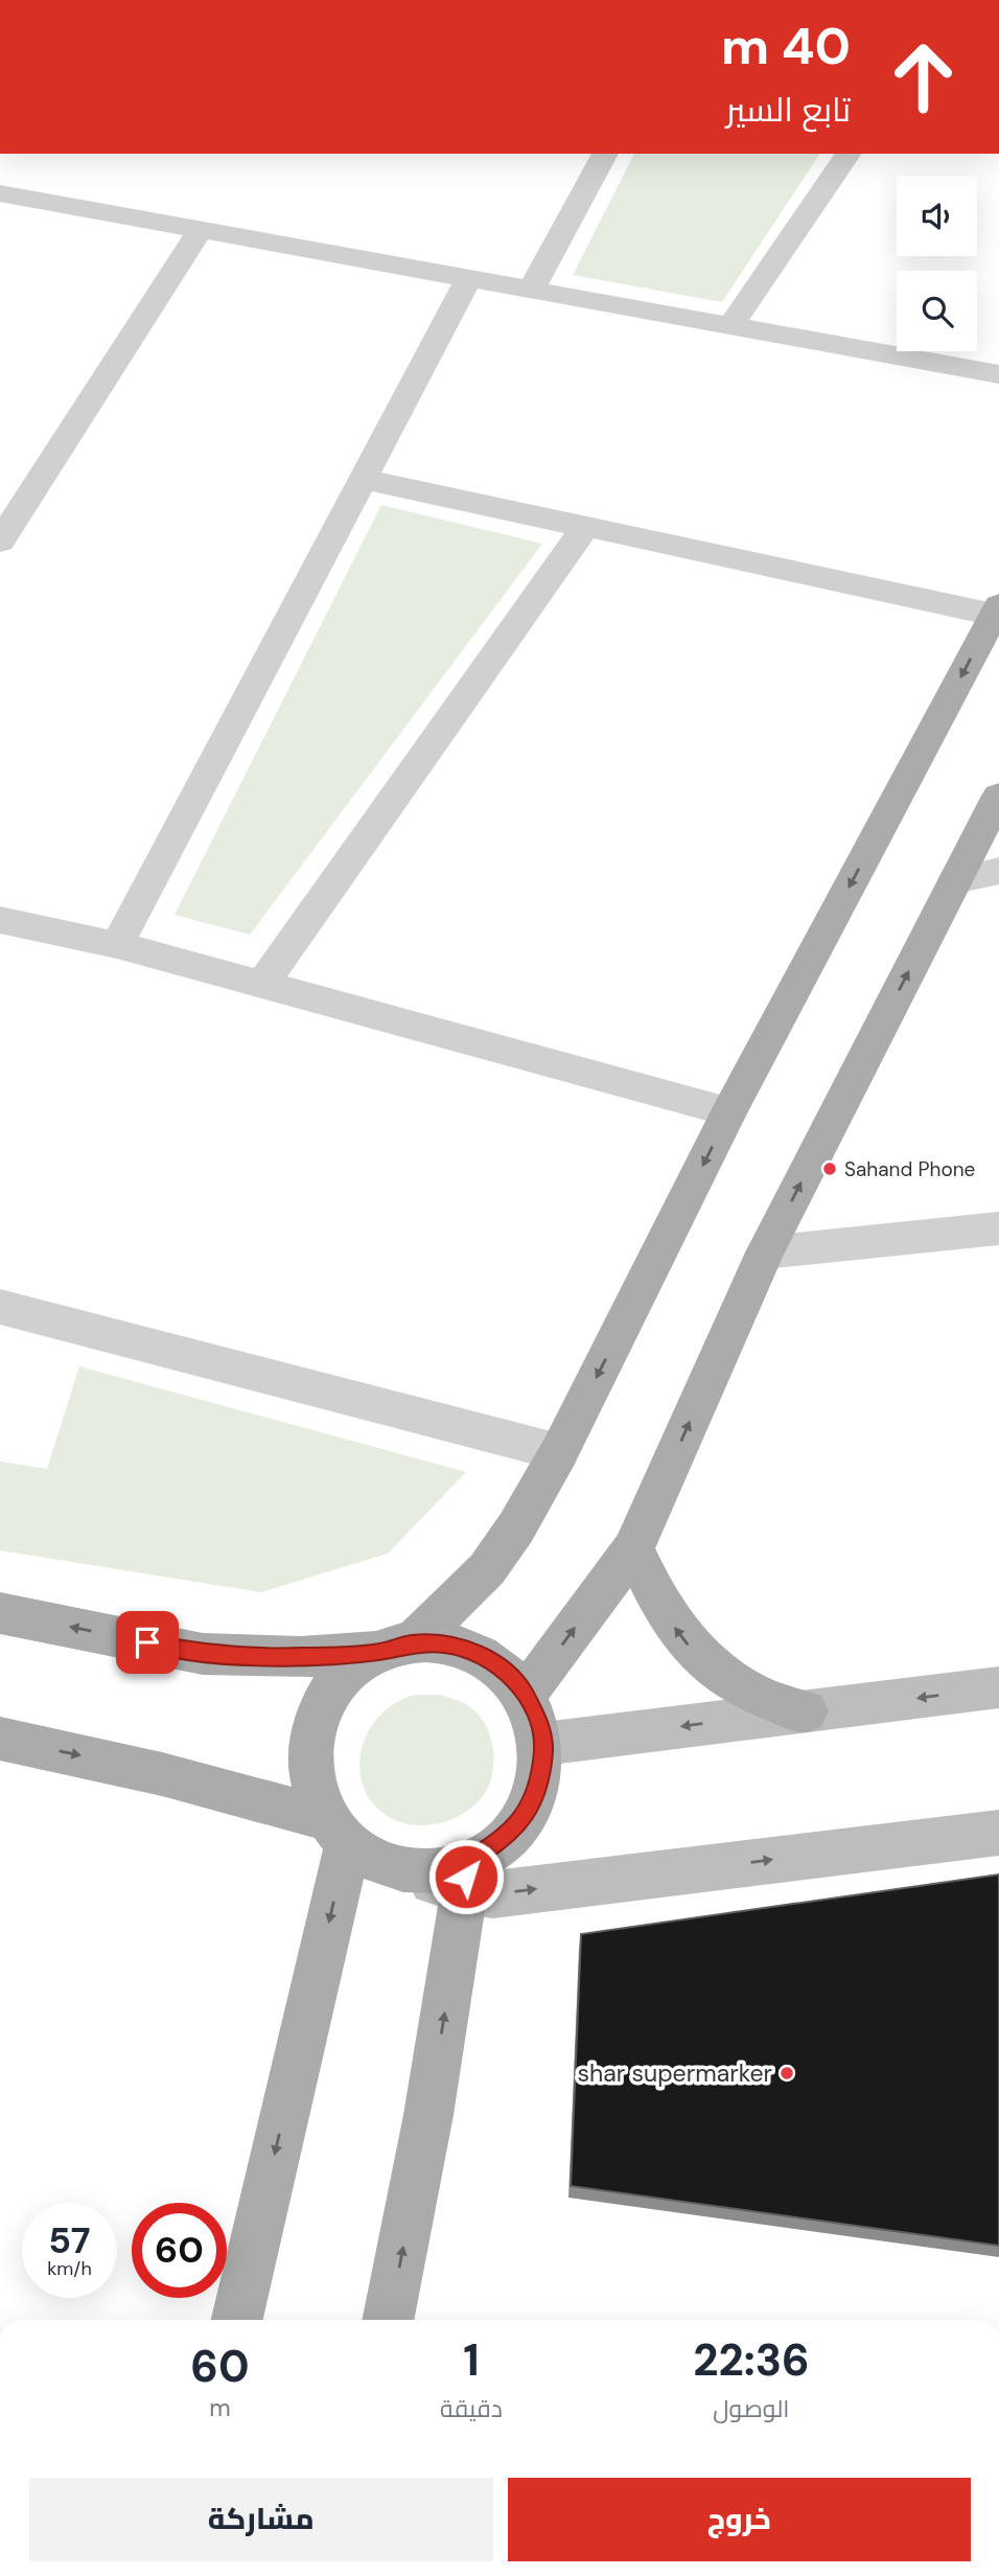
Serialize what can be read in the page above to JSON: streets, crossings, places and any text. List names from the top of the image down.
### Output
{
  "places": ["Sahand Phone", "shar supermarker"],
  "page": {
    "turn": ["40 m", "تابع السير"],
    "speed": "57 km/h",
    "limit": "60",
    "eta": [
      "22:36",
      "الوصول",
      "1",
      "دقيقة",
      "60",
      "m"
    ],
    "buttons": ["خروج", "مشاركة"]
  }
}
